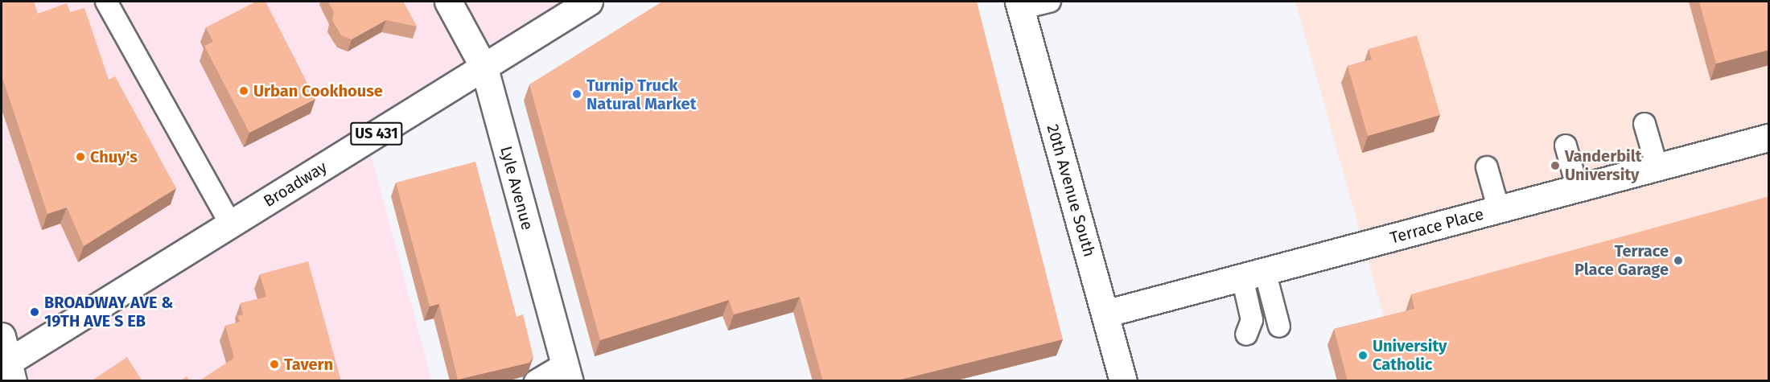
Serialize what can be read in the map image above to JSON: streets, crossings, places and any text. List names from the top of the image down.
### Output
{
  "streets": {
    "street": [
      "US 431",
      "Broadway",
      "Lyle Avenue",
      "20th Avenue South",
      "Terrace Place"
    ]
  },
  "crossings": [
    ["Broadway", "Lyle Avenue"],
    ["20th Avenue South", "Terrace Place"]
  ],
  "places": [
    "Urban Cookhouse",
    "Turnip Truck Natural Market",
    "Chuy's",
    "Vanderbilt University",
    "Terrace Place Garage",
    "BROADWAY AVE & 19TH AVE S EB",
    "University Catholic",
    "Tavern"
  ]
}
